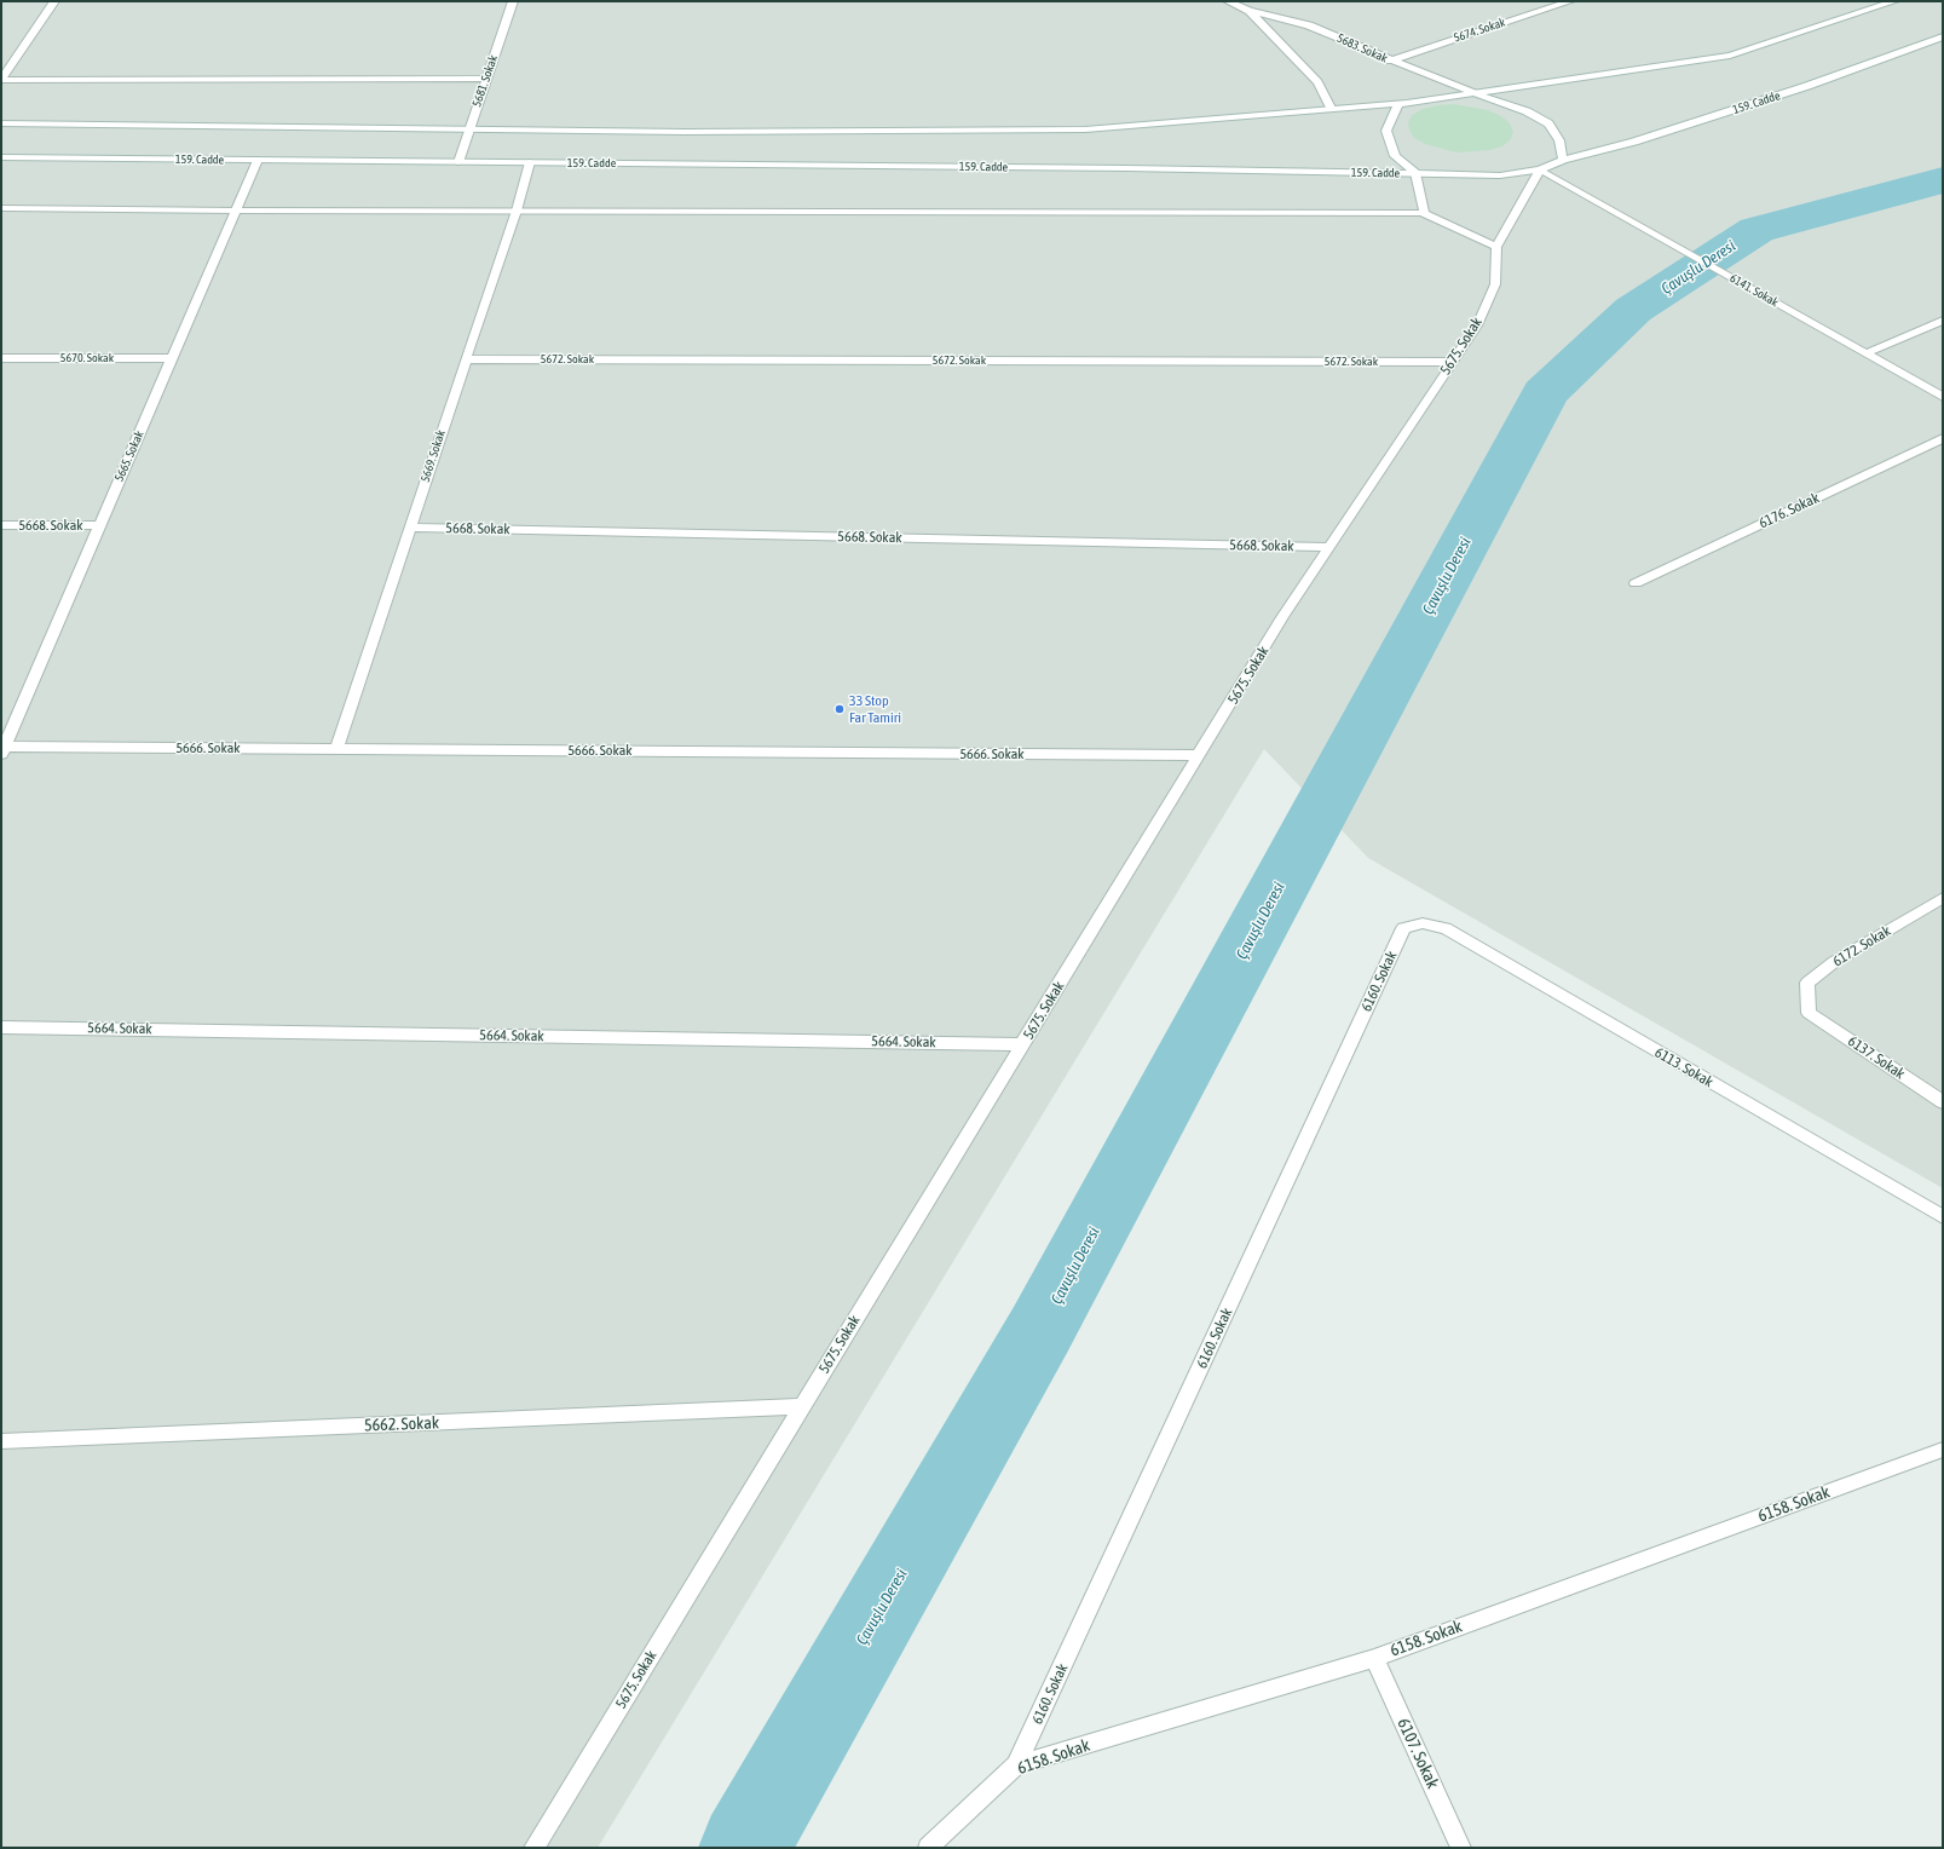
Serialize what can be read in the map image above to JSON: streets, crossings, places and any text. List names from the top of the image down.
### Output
{
  "streets": {
    "street": [
      "5674. Sokak",
      "5683. Sokak",
      "5681. Sokak",
      "159. Cadde",
      "6141. Sokak",
      "5675. Sokak",
      "5670. Sokak",
      "5672. Sokak",
      "5665. Sokak",
      "5669. Sokak",
      "6176. Sokak",
      "5668. Sokak",
      "5666. Sokak",
      "6172. Sokak",
      "6160. Sokak",
      "5664. Sokak",
      "6137. Sokak",
      "6113. Sokak",
      "5662. Sokak",
      "6158. Sokak",
      "6107. Sokak"
    ]
  },
  "crossings": [
    ["5674. Sokak", "5683. Sokak"],
    ["5683. Sokak", "159. Cadde"],
    ["5681. Sokak", "159. Cadde"],
    ["159. Cadde", "6141. Sokak"],
    ["159. Cadde", "5675. Sokak"],
    ["159. Cadde", "5665. Sokak"],
    ["159. Cadde", "5669. Sokak"],
    ["6141. Sokak", "5675. Sokak"],
    ["5675. Sokak", "5672. Sokak"],
    ["5675. Sokak", "5668. Sokak"],
    ["5675. Sokak", "5666. Sokak"],
    ["5675. Sokak", "5664. Sokak"],
    ["5675. Sokak", "5662. Sokak"],
    ["5670. Sokak", "5665. Sokak"],
    ["5672. Sokak", "5669. Sokak"],
    ["5665. Sokak", "5668. Sokak"],
    ["5665. Sokak", "5666. Sokak"],
    ["5669. Sokak", "5668. Sokak"],
    ["5669. Sokak", "5666. Sokak"],
    ["6172. Sokak", "6137. Sokak"],
    ["6160. Sokak", "6113. Sokak"],
    ["6160. Sokak", "6158. Sokak"],
    ["6158. Sokak", "6107. Sokak"]
  ],
  "water": ["Çavuşlu Deresi"],
  "places": ["33 Stop Far Tamiri"]
}
